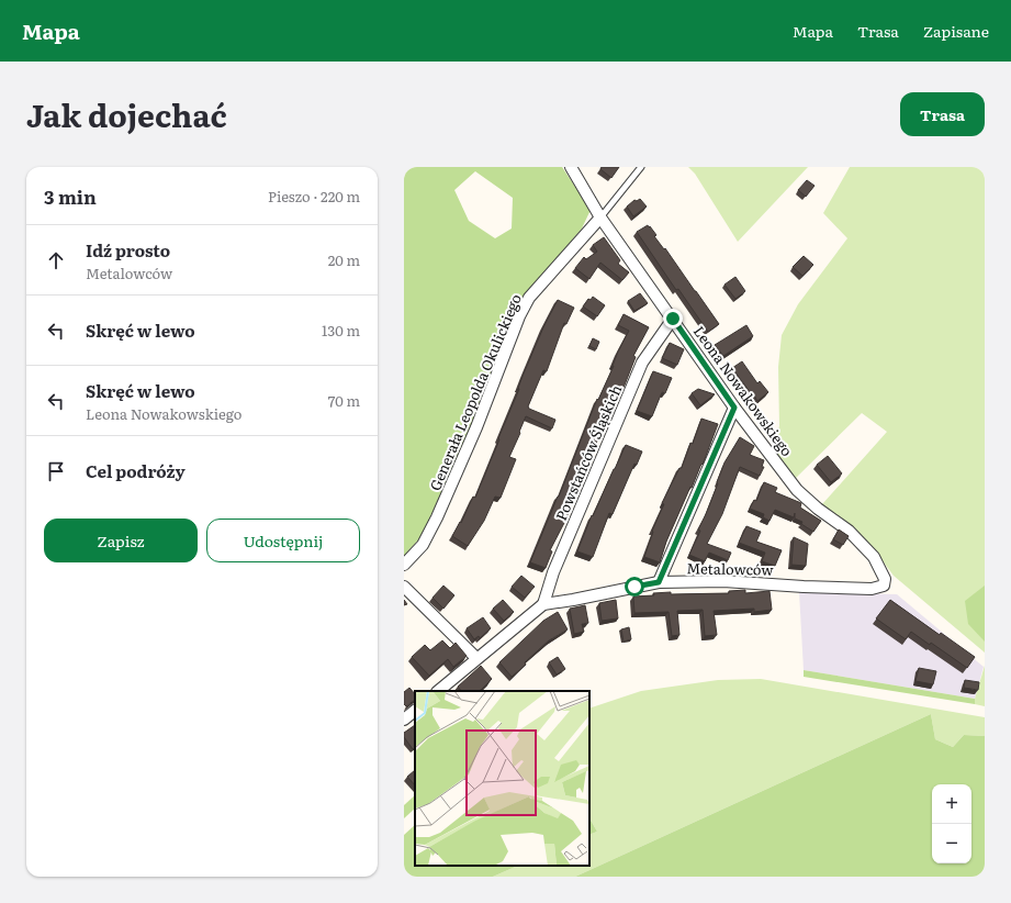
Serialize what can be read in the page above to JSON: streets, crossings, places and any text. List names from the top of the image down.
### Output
{
  "streets": {
    "street": [
      "Leona Nowakowskiego",
      "Generała Leopolda Okulickiego",
      "Powstańców Śląskich",
      "Metalowców"
    ]
  },
  "crossings": [
    ["Leona Nowakowskiego", "Generała Leopolda Okulickiego"],
    ["Leona Nowakowskiego", "Powstańców Śląskich"],
    ["Leona Nowakowskiego", "Metalowców"],
    ["Powstańców Śląskich", "Metalowców"]
  ],
  "page": {
    "header": "Mapa",
    "nav": ["Mapa", "Trasa", "Zapisane"],
    "title": "Jak dojechać",
    "buttons": [
      "Trasa",
      ["Zapisz", "Udostępnij"]
    ],
    "heading": ["3 min", "Pieszo · 220 m"],
    "list": [
      ["Idź prosto", "Metalowców", "20 m"],
      ["Skręć w lewo", "130 m"],
      ["Skręć w lewo", "Leona Nowakowskiego", "70 m"],
      "Cel podróży"
    ],
    "map_buttons": ["+", "−"]
  }
}
